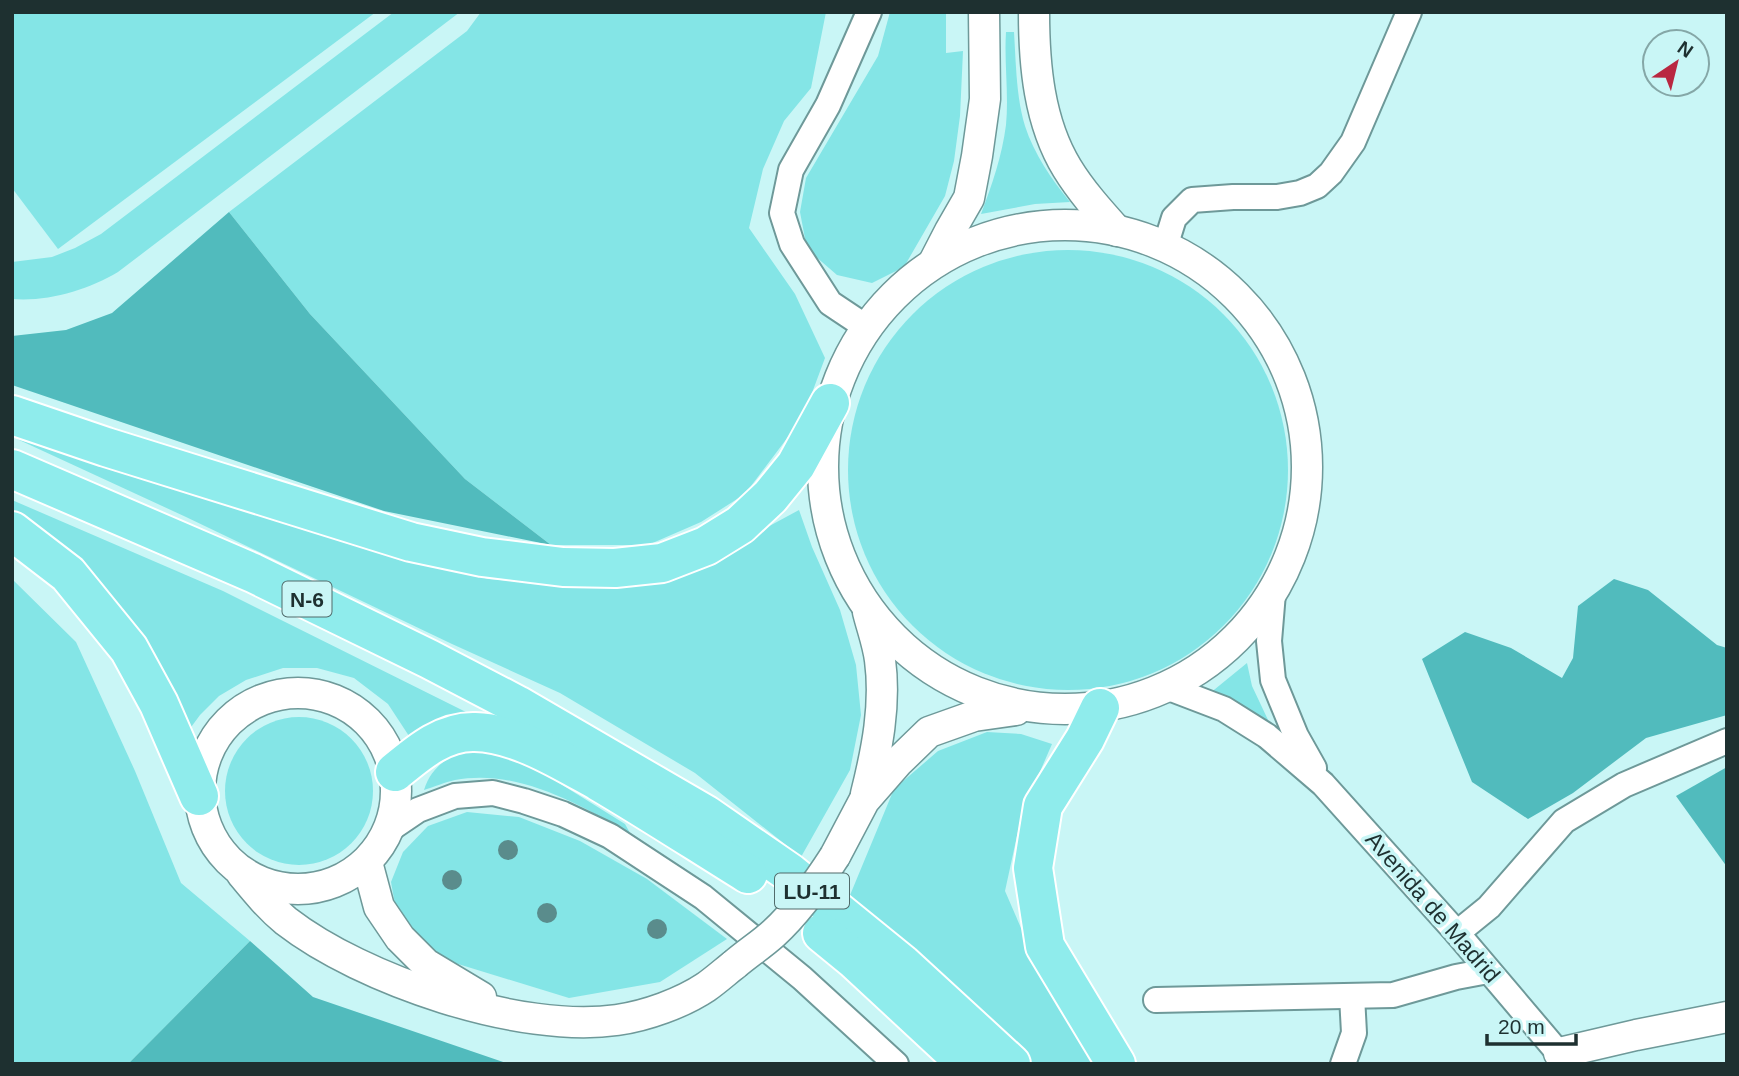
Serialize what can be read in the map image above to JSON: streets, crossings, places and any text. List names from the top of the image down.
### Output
{
  "streets": {
    "highway": ["N-6", "LU-11"],
    "street": ["Avenida de Madrid"]
  },
  "crossings": [
    ["N-6", "LU-11"]
  ],
  "scale_bar": "20 m",
  "north": "top right"
}
